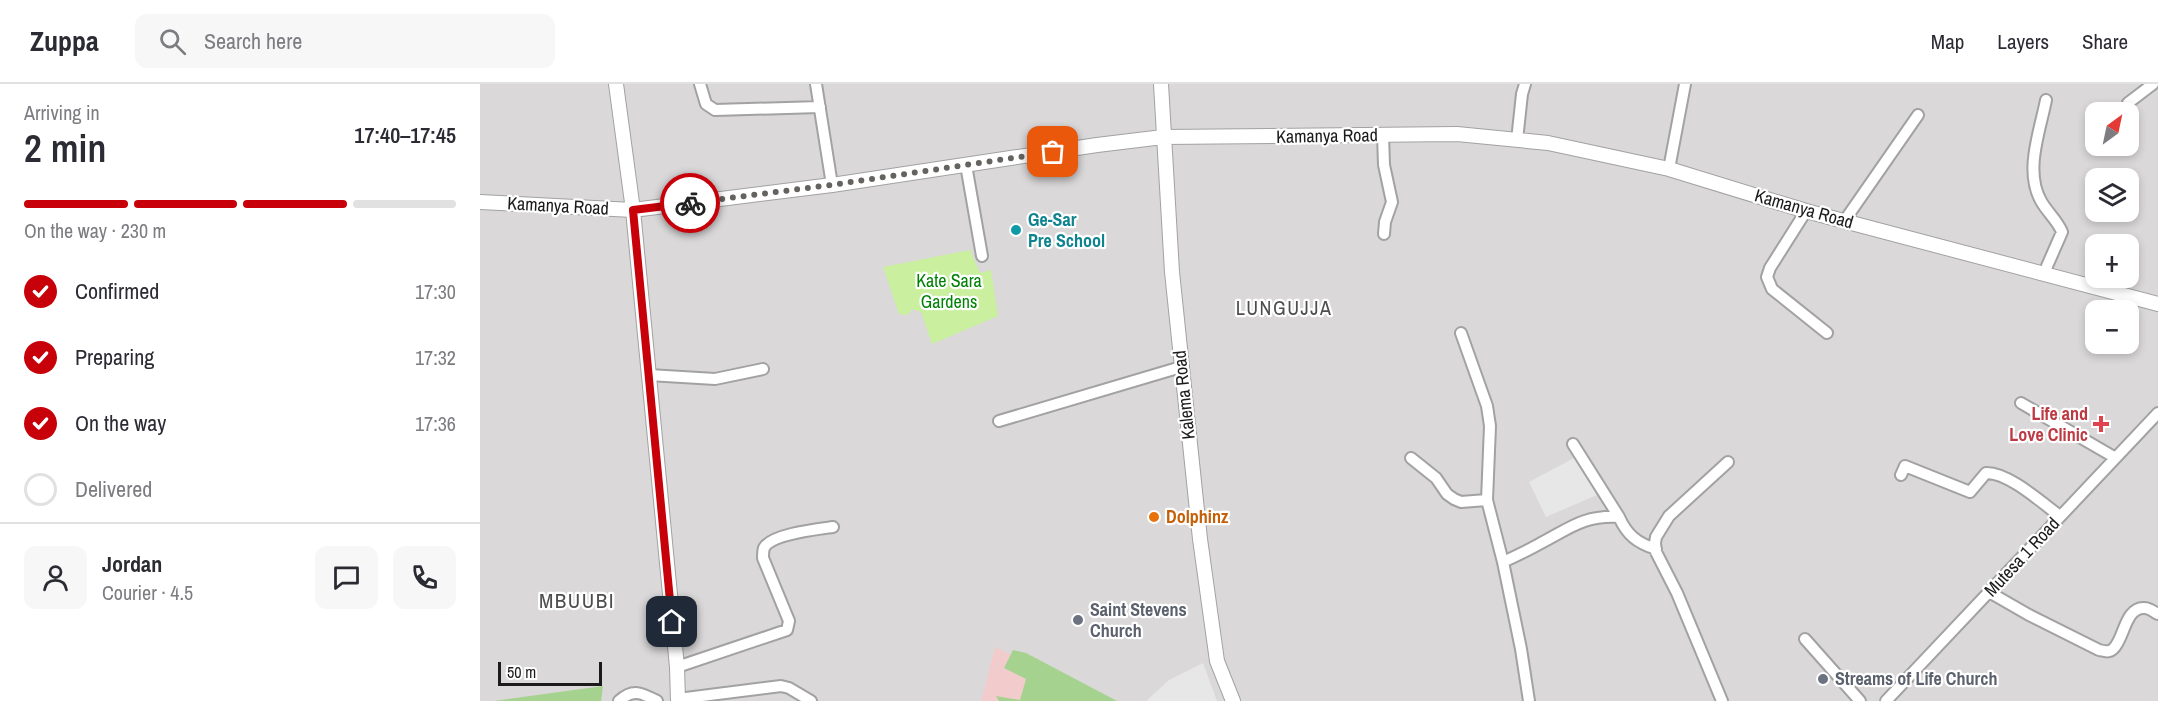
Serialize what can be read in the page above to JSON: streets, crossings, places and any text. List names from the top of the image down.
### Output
{
  "streets": {
    "street": ["Kamanya Road", "Kalema Road", "Mutesa 1 Road"]
  },
  "crossings": [
    ["Kamanya Road", "Kalema Road"]
  ],
  "districts": ["LUNGUJJA", "MBUUBI"],
  "parks": ["Kate Sara Gardens"],
  "places": {
    "other": [
      "Ge-Sar Pre School",
      "Dolphinz",
      "Saint Stevens Church",
      "Streams of Life Church"
    ],
    "health": ["Life and Love Clinic"]
  },
  "scale_bar": "50 m",
  "north": "top right",
  "page": {
    "header": "Zuppa",
    "search": "Search here",
    "nav": ["Map", "Layers", "Share"],
    "heading": ["2 min", "Arriving in", "17:40–17:45"],
    "panel": ["Jordan", "Courier · 4.5"],
    "map_buttons": ["+", "−"],
    "bar": "On the way · 230 m",
    "list": [
      ["Confirmed", "17:30"],
      ["Preparing", "17:32"],
      ["On the way", "17:36"],
      "Delivered"
    ],
    "scale": "50 m"
  }
}
